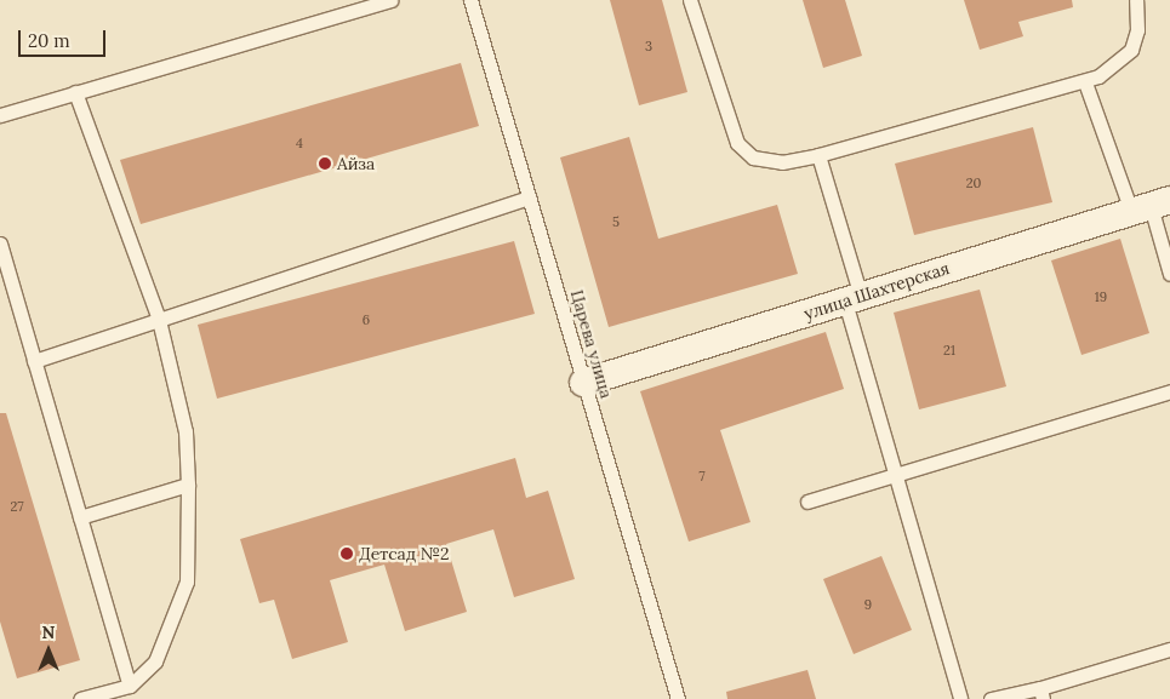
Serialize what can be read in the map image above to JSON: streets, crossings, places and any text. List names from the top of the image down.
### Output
{
  "streets": {
    "street": ["улица Шахтерская"],
    "lane": ["Царева улица"]
  },
  "crossings": [
    ["улица Шахтерская", "Царева улица"]
  ],
  "places": ["Айза", "Детсад №2"],
  "house_numbers": [
    "3",
    "4",
    "20",
    "5",
    "19",
    "6",
    "21",
    "7",
    "27",
    "9"
  ],
  "scale_bar": "20 m",
  "north": "top"
}
